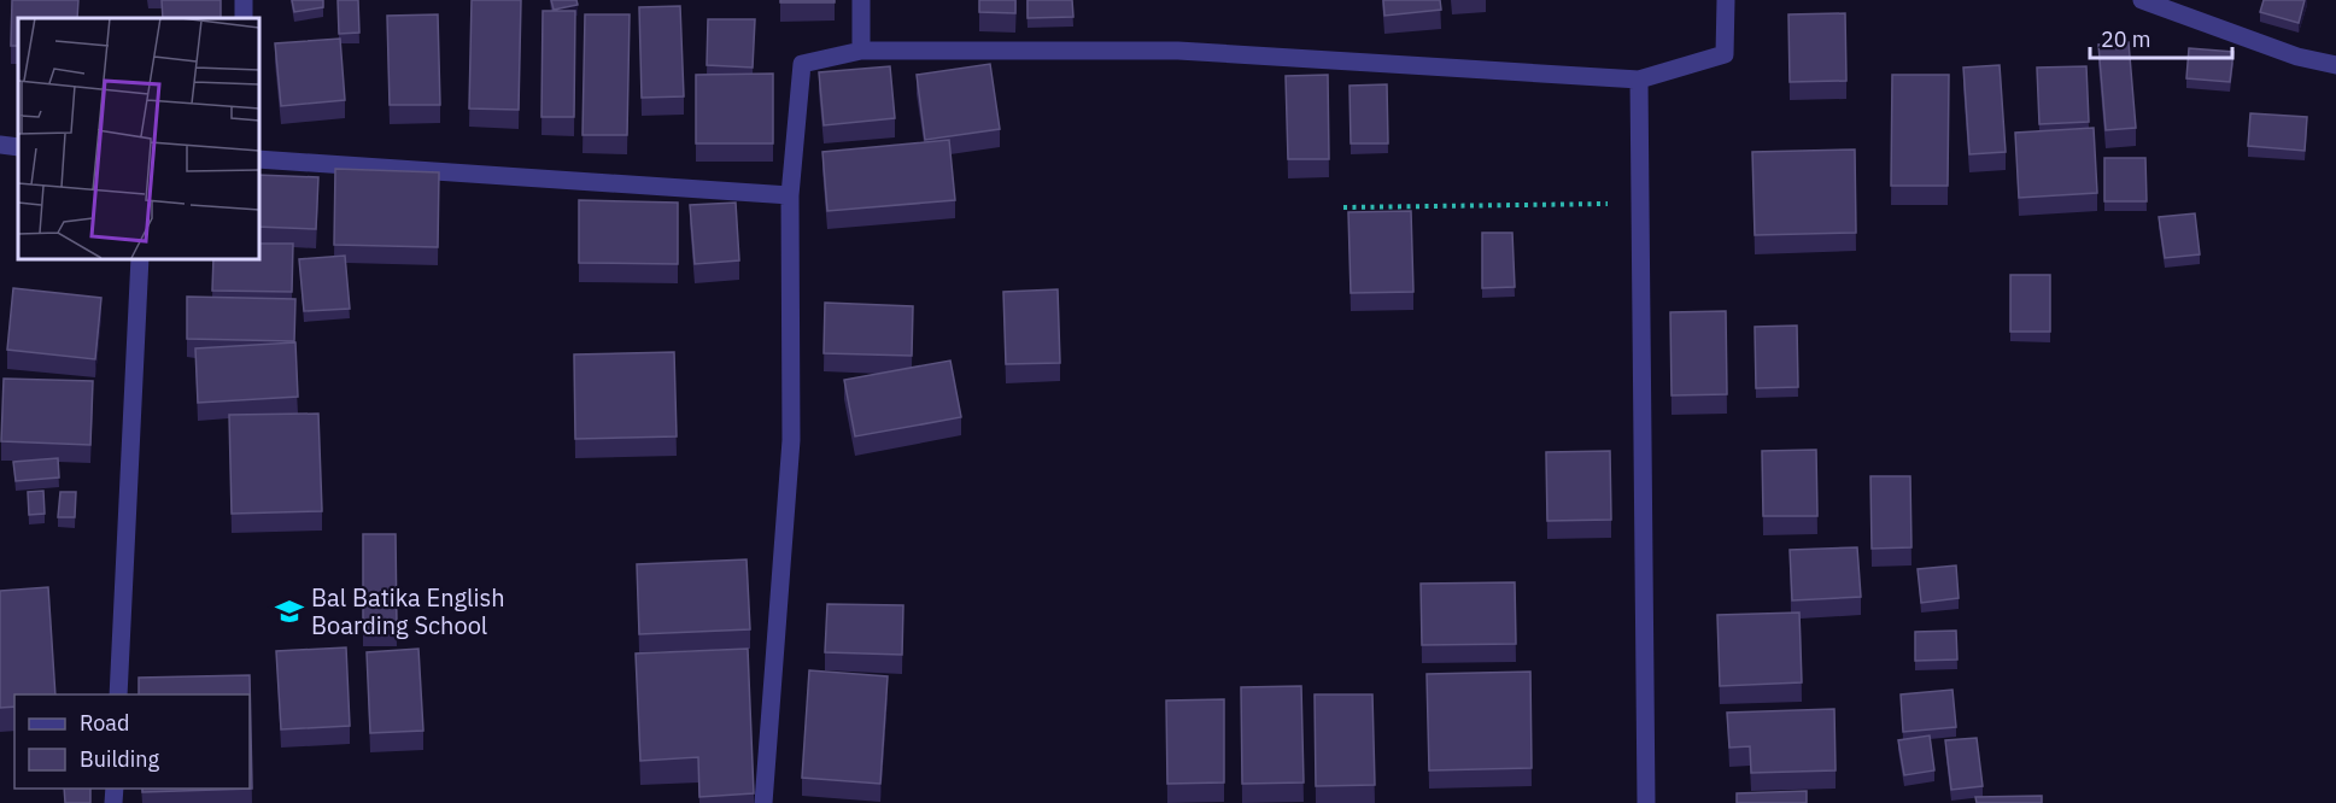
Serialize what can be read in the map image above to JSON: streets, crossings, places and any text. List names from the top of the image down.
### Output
{
  "places": {
    "school or university": ["Bal Batika English Boarding School"]
  },
  "legend": ["Road", "Building"],
  "scale_bar": "20 m"
}
